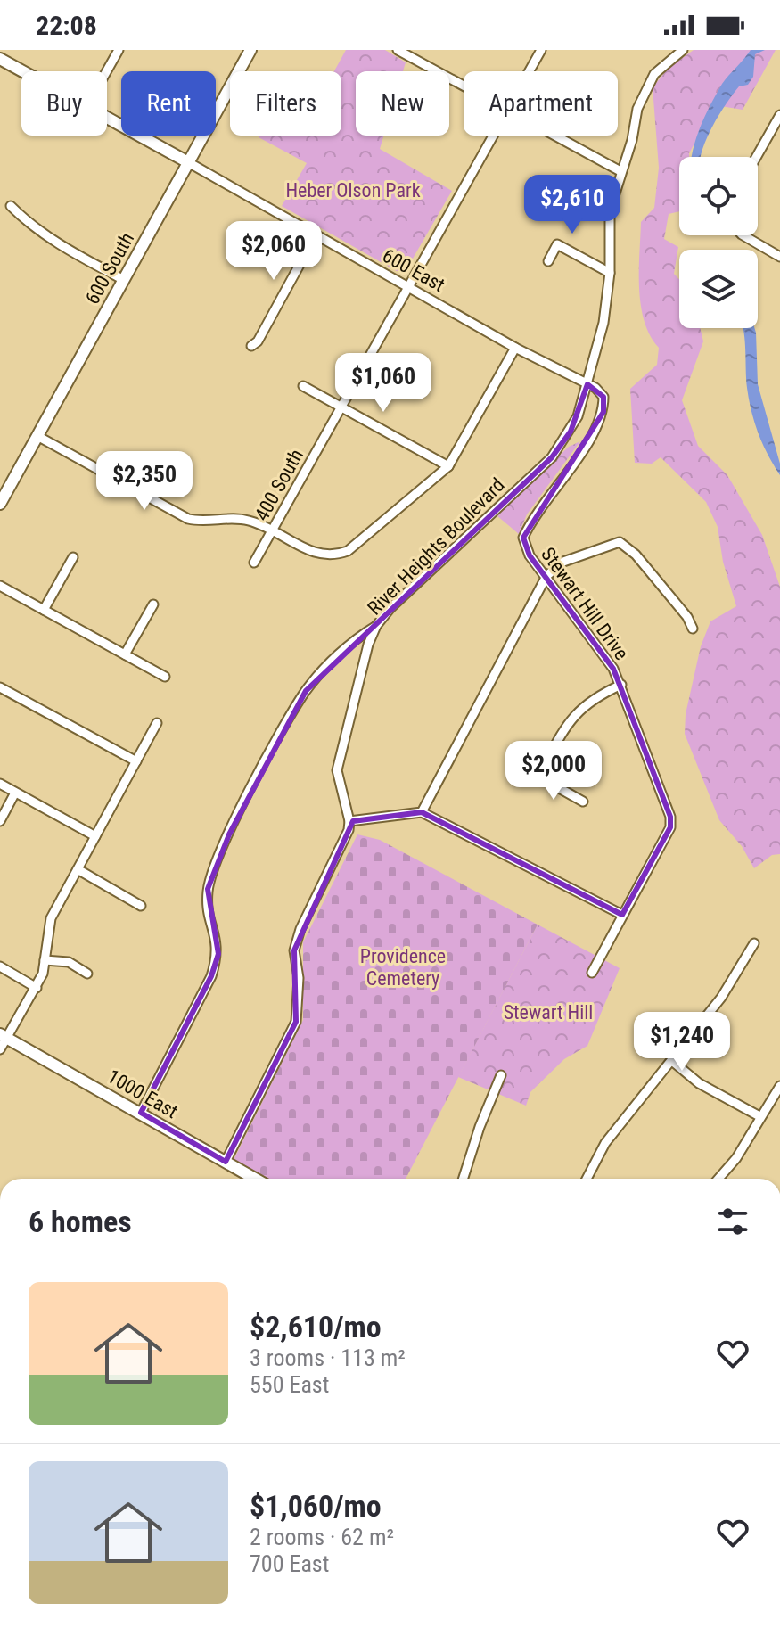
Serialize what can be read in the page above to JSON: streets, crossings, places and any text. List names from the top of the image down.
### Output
{
  "streets": {
    "street": [
      "600 South",
      "600 East",
      "400 South",
      "River Heights Boulevard",
      "Stewart Hill Drive",
      "1000 East"
    ]
  },
  "crossings": [
    ["600 South", "600 East"],
    ["600 East", "400 South"],
    ["600 East", "River Heights Boulevard"],
    ["600 East", "Stewart Hill Drive"],
    ["River Heights Boulevard", "Stewart Hill Drive"]
  ],
  "parks": ["Heber Olson Park", "Providence Cemetery", "Stewart Hill"],
  "page": {
    "status": "22:08",
    "chip": [
      "Buy",
      "Rent",
      "Filters",
      "New",
      "Apartment"
    ],
    "price": [
      "$2,610",
      "$2,060",
      "$1,060",
      "$2,350",
      "$2,000",
      "$1,240"
    ],
    "heading": "6 homes",
    "list": [
      {
        "name": "$2,610/mo",
        "note": "3 rooms · 113 m² · 550 East"
      },
      {
        "name": "$1,060/mo",
        "note": "2 rooms · 62 m² · 700 East"
      }
    ]
  }
}
